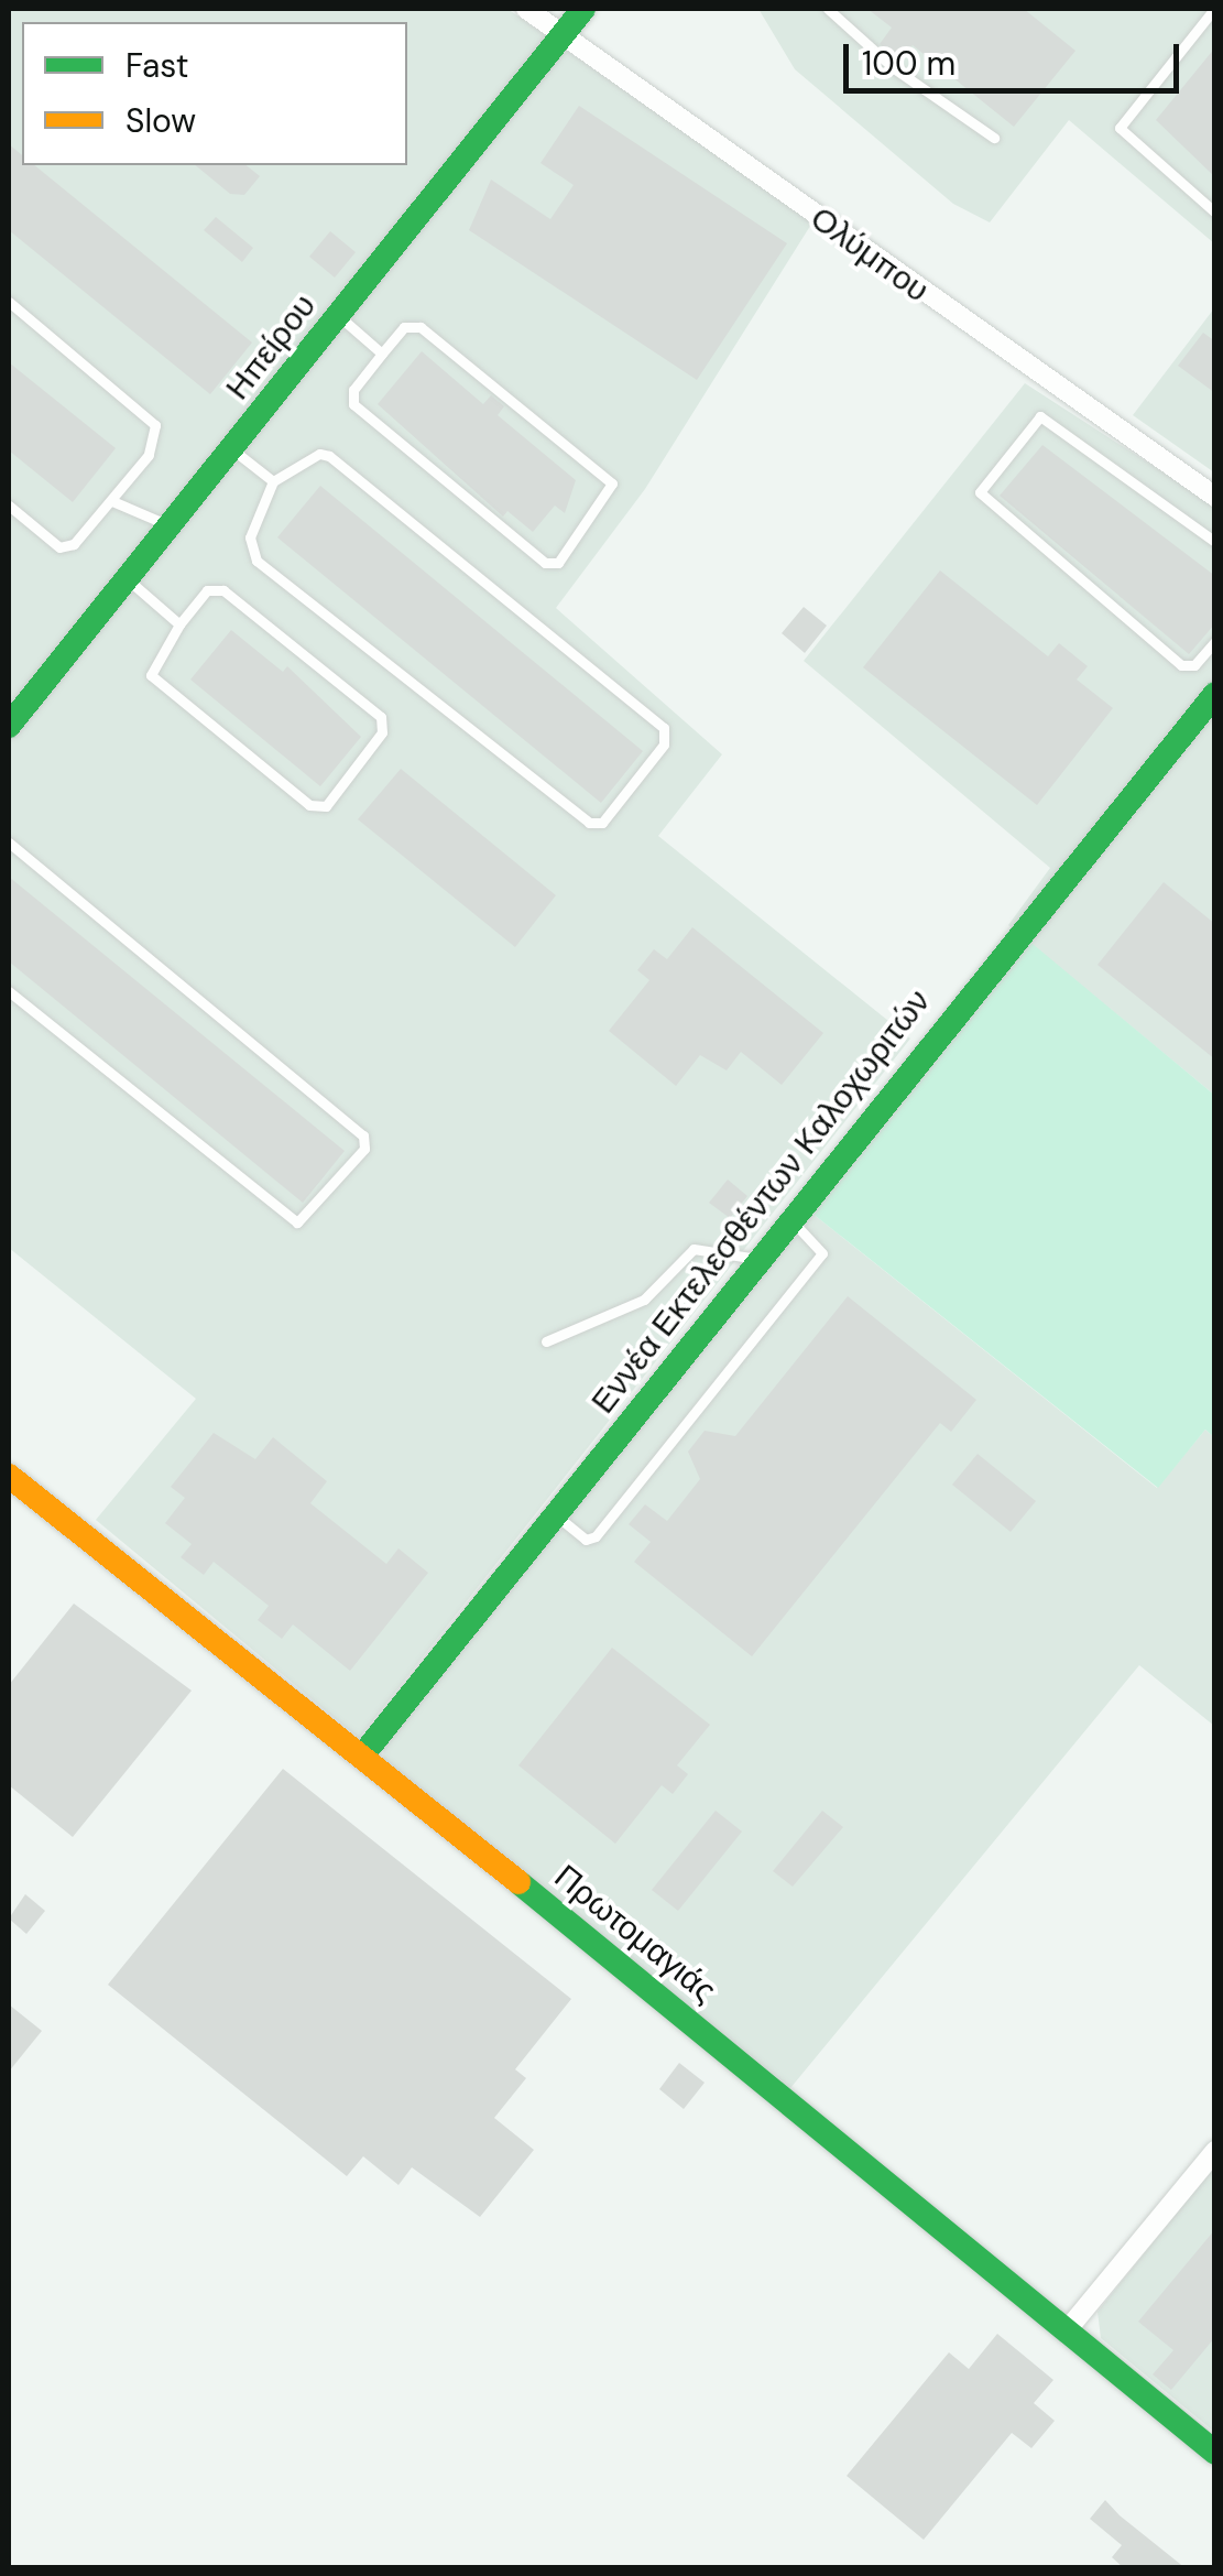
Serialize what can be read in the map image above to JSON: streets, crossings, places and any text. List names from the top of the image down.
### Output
{
  "streets": {
    "street": [
      "Ολύμπου",
      "Ηπείρου",
      "Εννέα Εκτελεσθέντων Καλοχωριτών",
      "Πρωτομαγιάς"
    ]
  },
  "crossings": [
    ["Ολύμπου", "Ηπείρου"],
    ["Εννέα Εκτελεσθέντων Καλοχωριτών", "Πρωτομαγιάς"]
  ],
  "legend": ["Fast", "Slow"],
  "scale_bar": "100 m"
}
